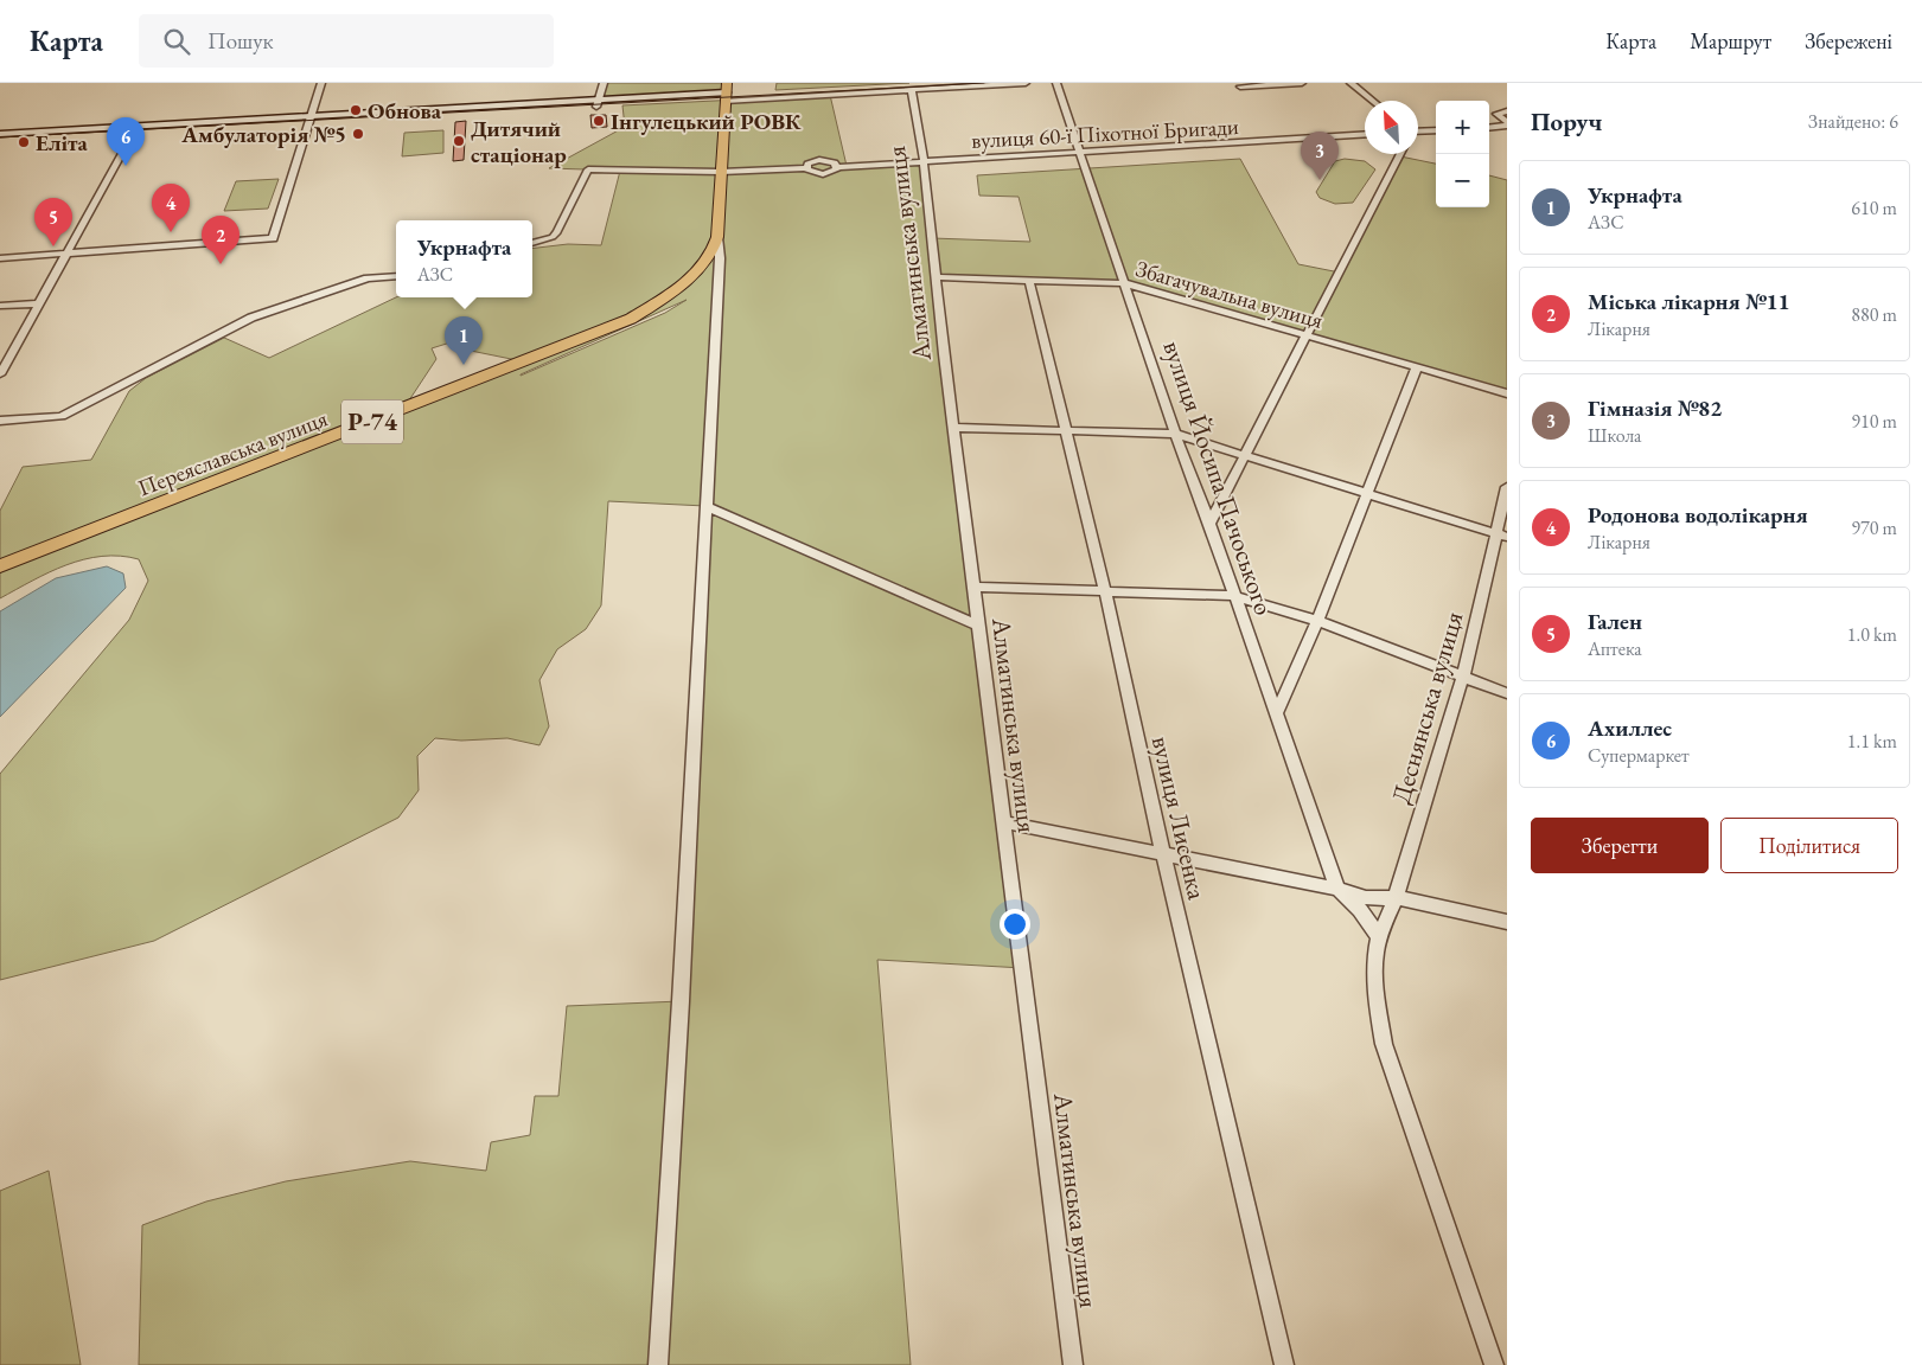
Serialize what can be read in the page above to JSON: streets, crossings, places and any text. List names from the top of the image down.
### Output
{
  "streets": {
    "main road": ["Р-74", "Переяславська вулиця"],
    "street": [
      "вулиця 60-ї Піхотної Бригади",
      "Алматинська вулиця",
      "Збагачувальна вулиця",
      "вулиця Йосипа Пачоського",
      "Деснянська вулиця",
      "вулиця Лисенка"
    ]
  },
  "crossings": [
    ["вулиця 60-ї Піхотної Бригади", "Алматинська вулиця"],
    ["вулиця 60-ї Піхотної Бригади", "вулиця Йосипа Пачоського"],
    ["Алматинська вулиця", "Збагачувальна вулиця"],
    ["Збагачувальна вулиця", "вулиця Йосипа Пачоського"],
    ["Збагачувальна вулиця", "вулиця Лисенка"],
    ["Р-74", "Переяславська вулиця"]
  ],
  "places": [
    "Обнова",
    "Інгулецький РОВК",
    "Амбулаторія №5",
    "Дитячий стаціонар",
    "Еліта"
  ],
  "north": "top left",
  "page": {
    "header": "Карта",
    "search": "Пошук",
    "nav": ["Карта", "Маршрут", "Збережені"],
    "heading": ["Поруч", "Знайдено: 6"],
    "map_buttons": ["+", "−"],
    "pins": [
      "6",
      "3",
      "4",
      "5",
      "2",
      "1"
    ],
    "list": [
      {
        "mark": "1",
        "name": "Укрнафта",
        "note": "АЗС",
        "value": "610 m"
      },
      {
        "mark": "2",
        "name": "Міська лікарня №11",
        "note": "Лікарня",
        "value": "880 m"
      },
      {
        "mark": "3",
        "name": "Гімназія №82",
        "note": "Школа",
        "value": "910 m"
      },
      {
        "mark": "4",
        "name": "Родонова водолікарня",
        "note": "Лікарня",
        "value": "970 m"
      },
      {
        "mark": "5",
        "name": "Гален",
        "note": "Аптека",
        "value": "1.0 km"
      },
      {
        "mark": "6",
        "name": "Ахиллес",
        "note": "Супермаркет",
        "value": "1.1 km"
      }
    ],
    "popup": ["Укрнафта", "АЗС"],
    "buttons": ["Зберегти", "Поділитися"]
  }
}
